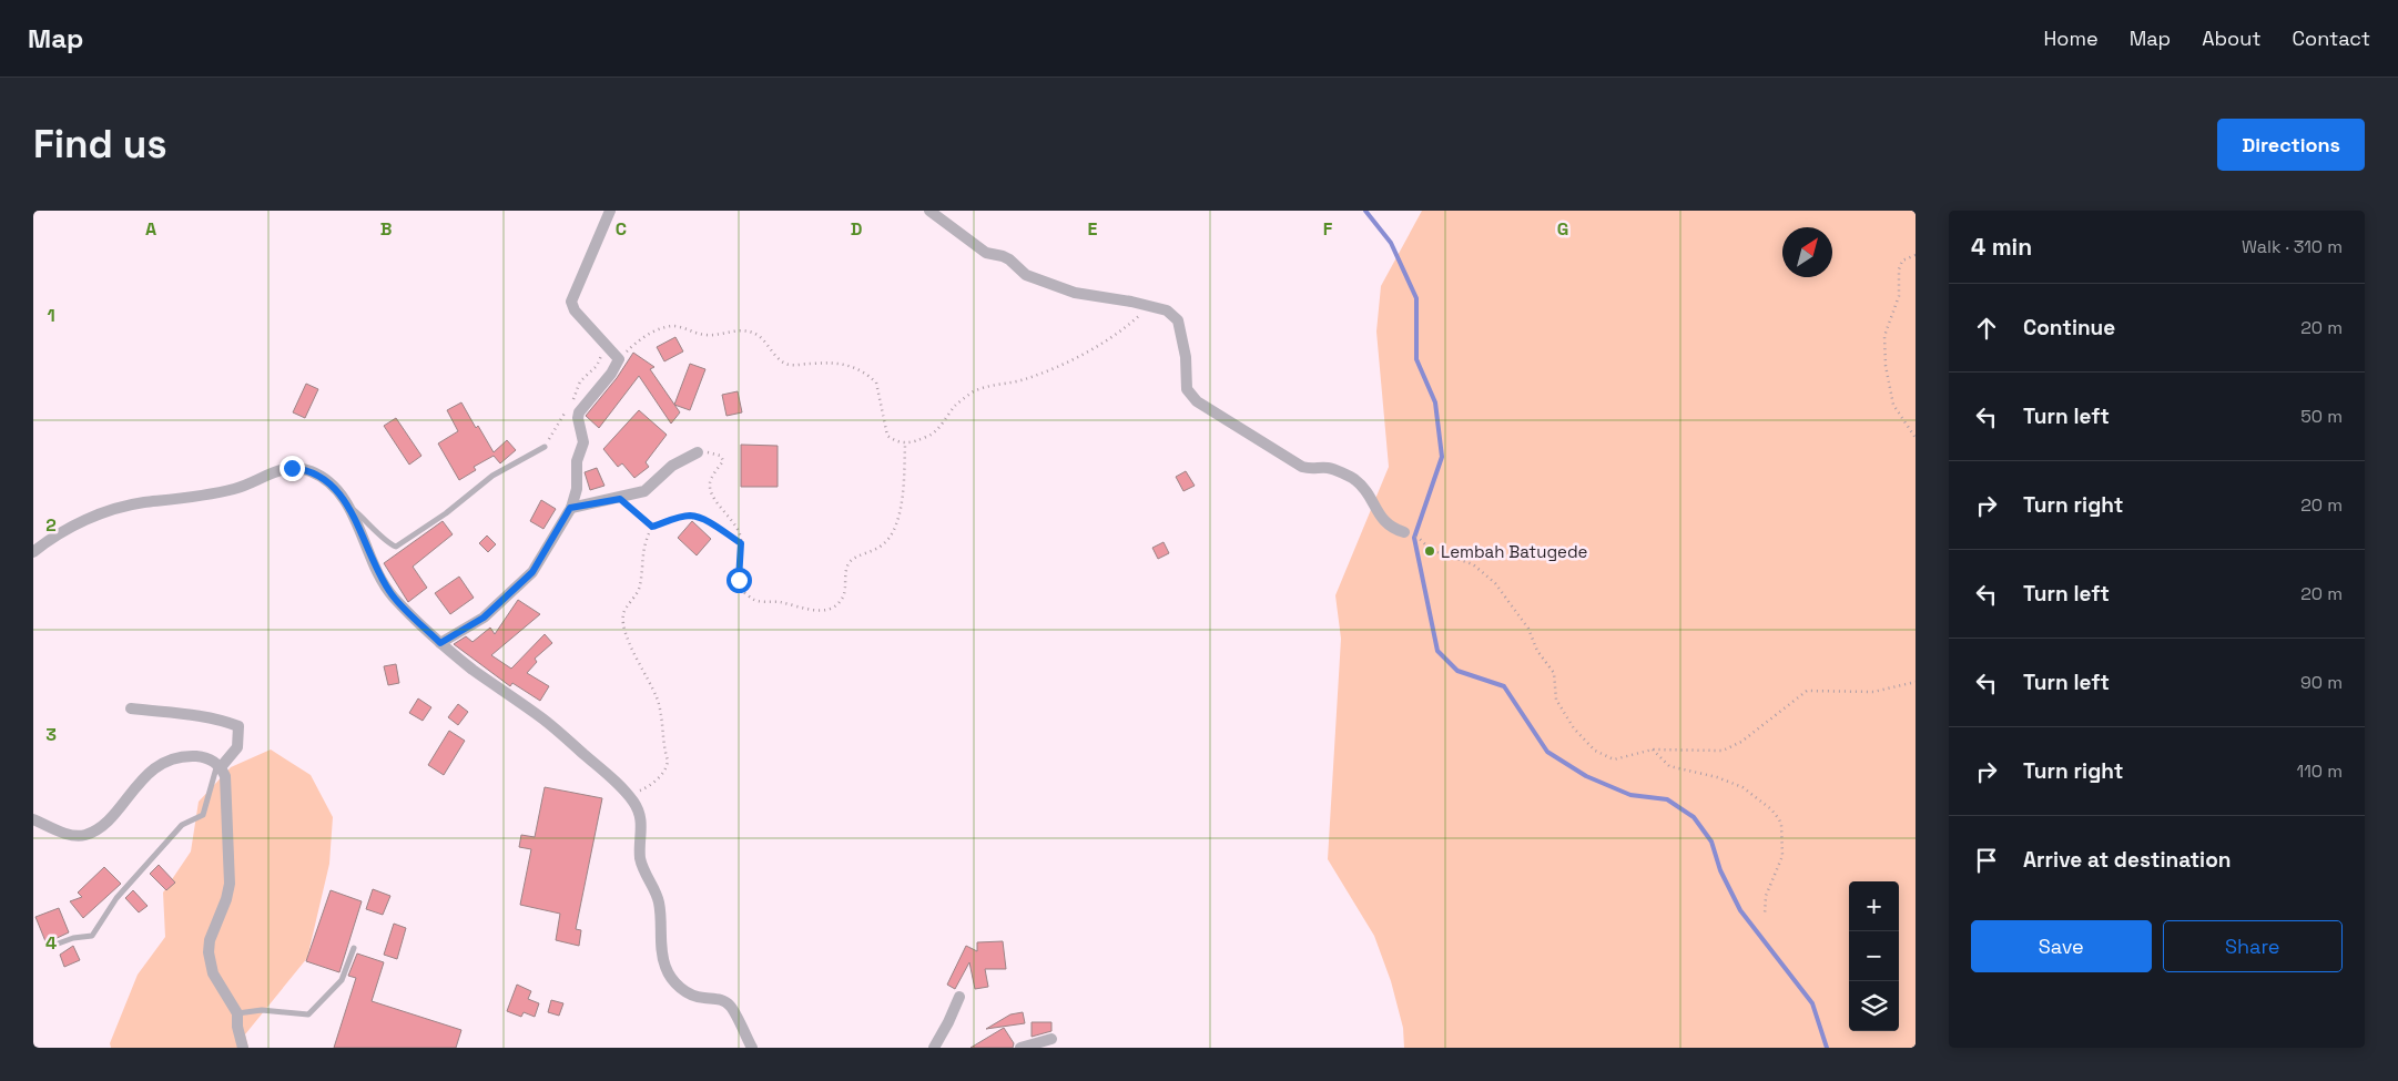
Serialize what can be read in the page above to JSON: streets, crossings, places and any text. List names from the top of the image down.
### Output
{
  "places": ["Lembah Batugede"],
  "north": "top right",
  "page": {
    "header": "Map",
    "nav": [
      "Home",
      "Map",
      "About",
      "Contact"
    ],
    "buttons": [
      "Directions",
      ["Save", "Share"]
    ],
    "title": "Find us",
    "heading": ["4 min", "Walk · 310 m"],
    "list": [
      ["Continue", "20 m"],
      ["Turn left", "50 m"],
      ["Turn right", "20 m"],
      ["Turn left", "20 m"],
      ["Turn left", "90 m"],
      ["Turn right", "110 m"],
      "Arrive at destination"
    ],
    "map_buttons": ["+", "−"]
  },
  "grid": {
    "columns": [
      "A",
      "B",
      "C",
      "D",
      "E",
      "F",
      "G"
    ],
    "rows": [
      "1",
      "2",
      "3",
      "4"
    ]
  }
}
